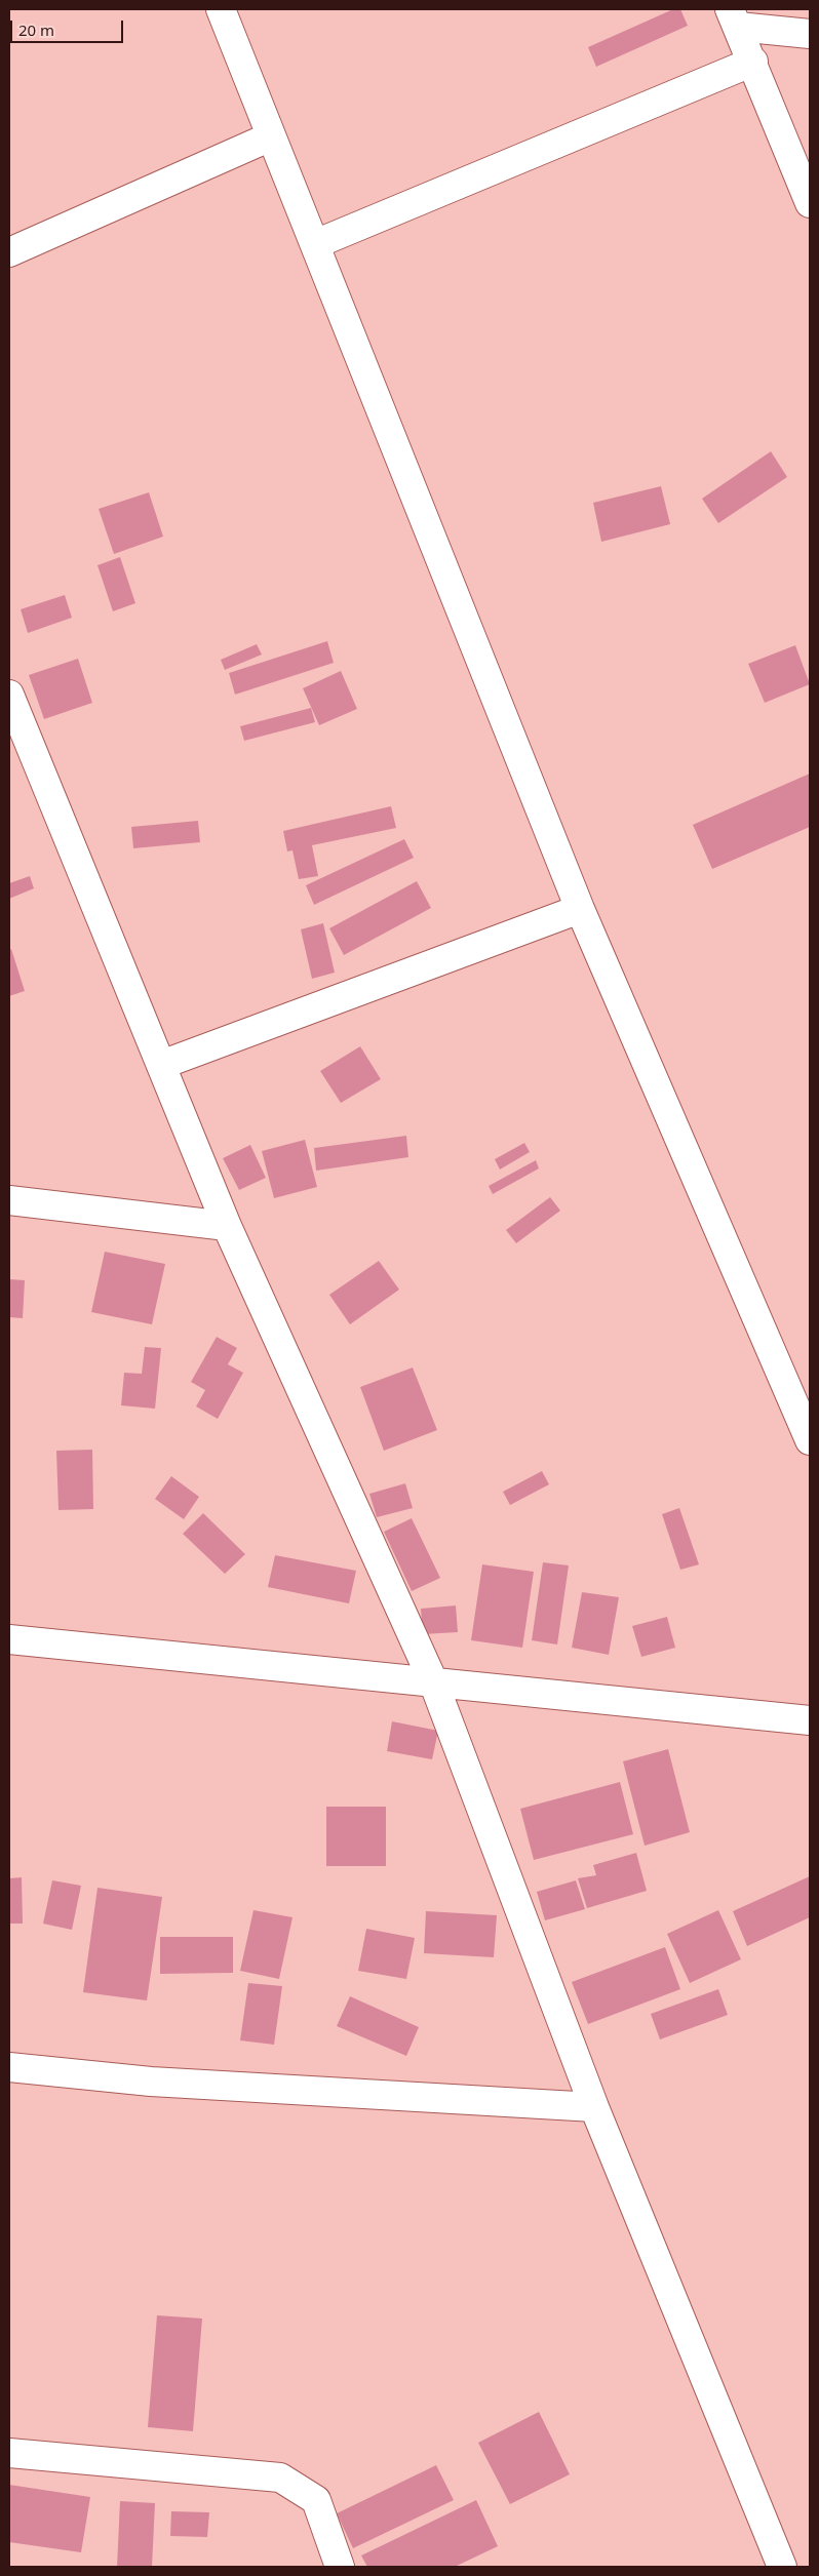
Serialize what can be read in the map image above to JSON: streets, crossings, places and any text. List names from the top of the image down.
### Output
{
  "scale_bar": "20 m"
}
